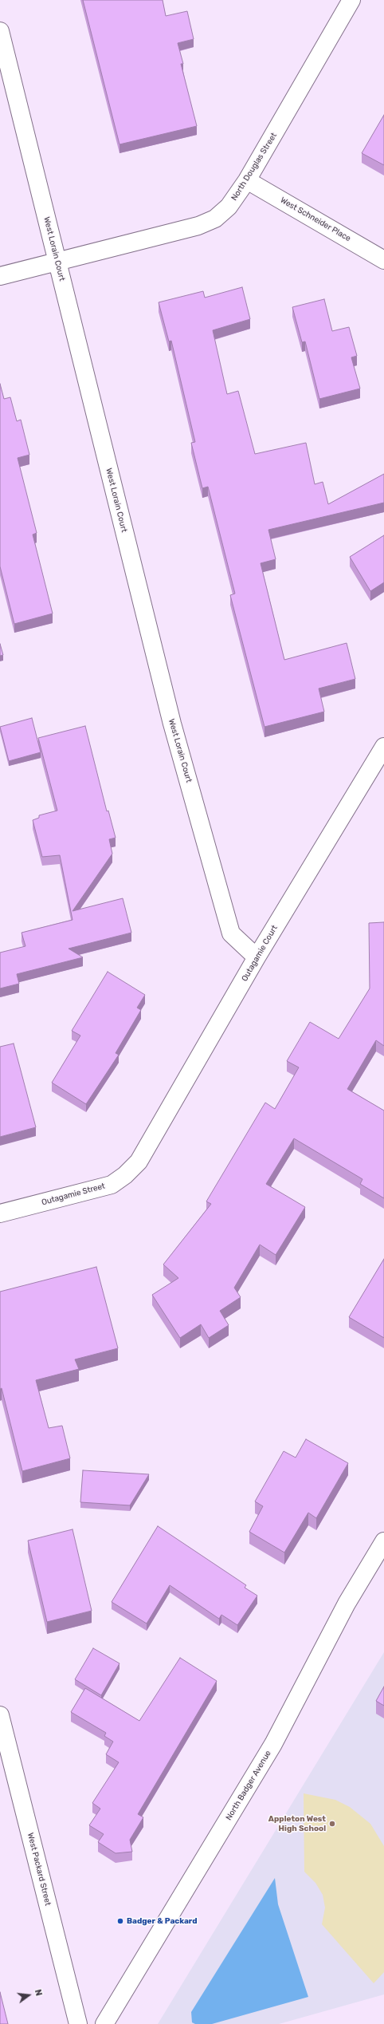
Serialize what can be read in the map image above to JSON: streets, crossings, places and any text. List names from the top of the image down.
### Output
{
  "streets": {
    "street": [
      "North Douglas Street",
      "West Schneider Place",
      "West Lorain Court",
      "Outagamie Court",
      "Outagamie Street",
      "North Badger Avenue",
      "West Packard Street"
    ]
  },
  "crossings": [
    ["North Douglas Street", "West Schneider Place"],
    ["North Douglas Street", "West Lorain Court"],
    ["West Lorain Court", "Outagamie Court"],
    ["Outagamie Court", "Outagamie Street"]
  ],
  "places": ["Appleton West High School", "Badger & Packard"],
  "north": "right"
}
